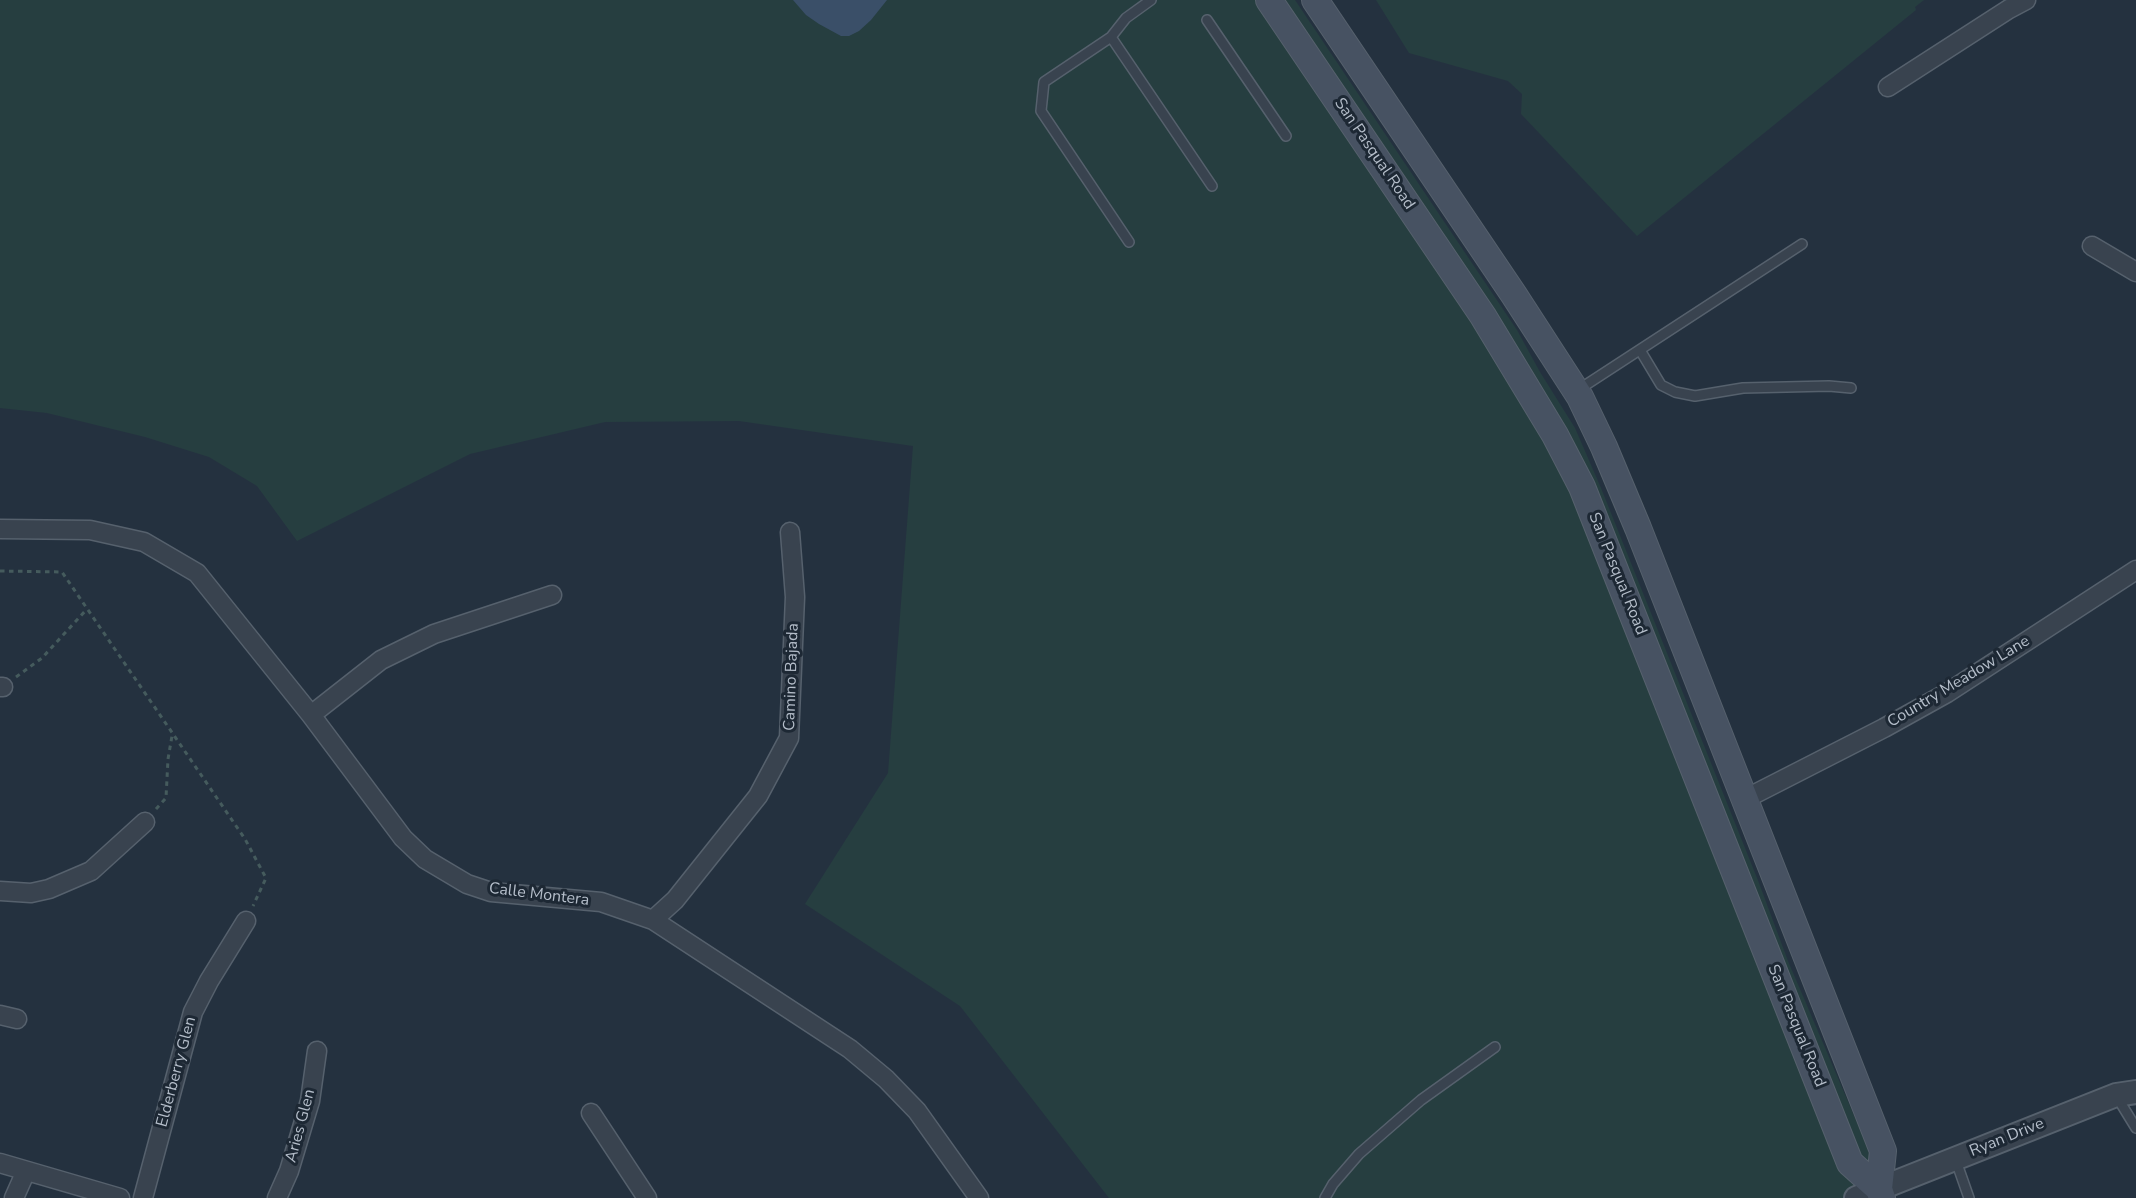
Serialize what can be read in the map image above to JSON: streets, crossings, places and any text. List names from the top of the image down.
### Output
{
  "streets": {
    "main road": ["San Pasqual Road"],
    "street": [
      "Camino Bajada",
      "Country Meadow Lane",
      "Calle Montera",
      "Elderberry Glen",
      "Aries Glen",
      "Ryan Drive"
    ]
  },
  "crossings": [
    ["San Pasqual Road", "Ryan Drive"],
    ["Camino Bajada", "Calle Montera"]
  ]
}
